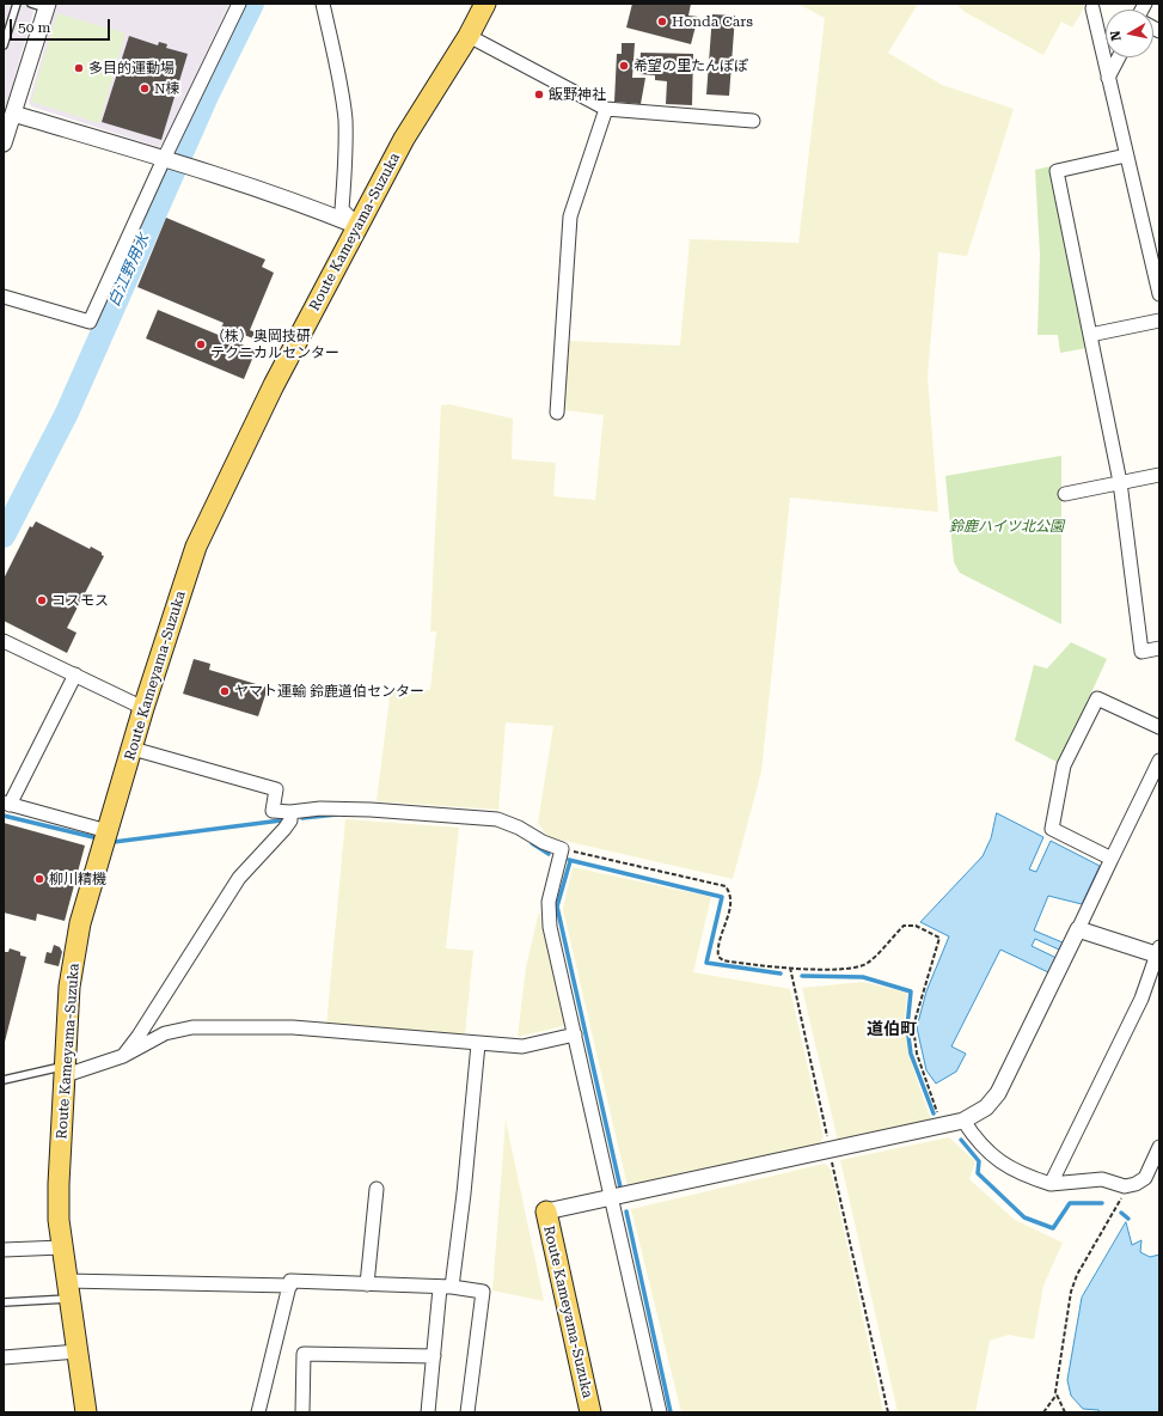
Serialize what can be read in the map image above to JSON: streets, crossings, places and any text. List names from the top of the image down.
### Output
{
  "streets": {
    "main road": ["Route Kameyama-Suzuka"]
  },
  "districts": ["道伯町"],
  "water": ["白江野用水"],
  "parks": ["鈴鹿ハイツ北公園"],
  "places": [
    "Honda Cars",
    "希望の里たんぽぽ",
    "多目的運動場",
    "N棟",
    "飯野神社",
    "（株）奥岡技研 テクニカルセンター",
    "コスモス",
    "ヤマト運輸 鈴鹿道伯センター",
    "柳川精機"
  ],
  "scale_bar": "50 m",
  "north": "left"
}
